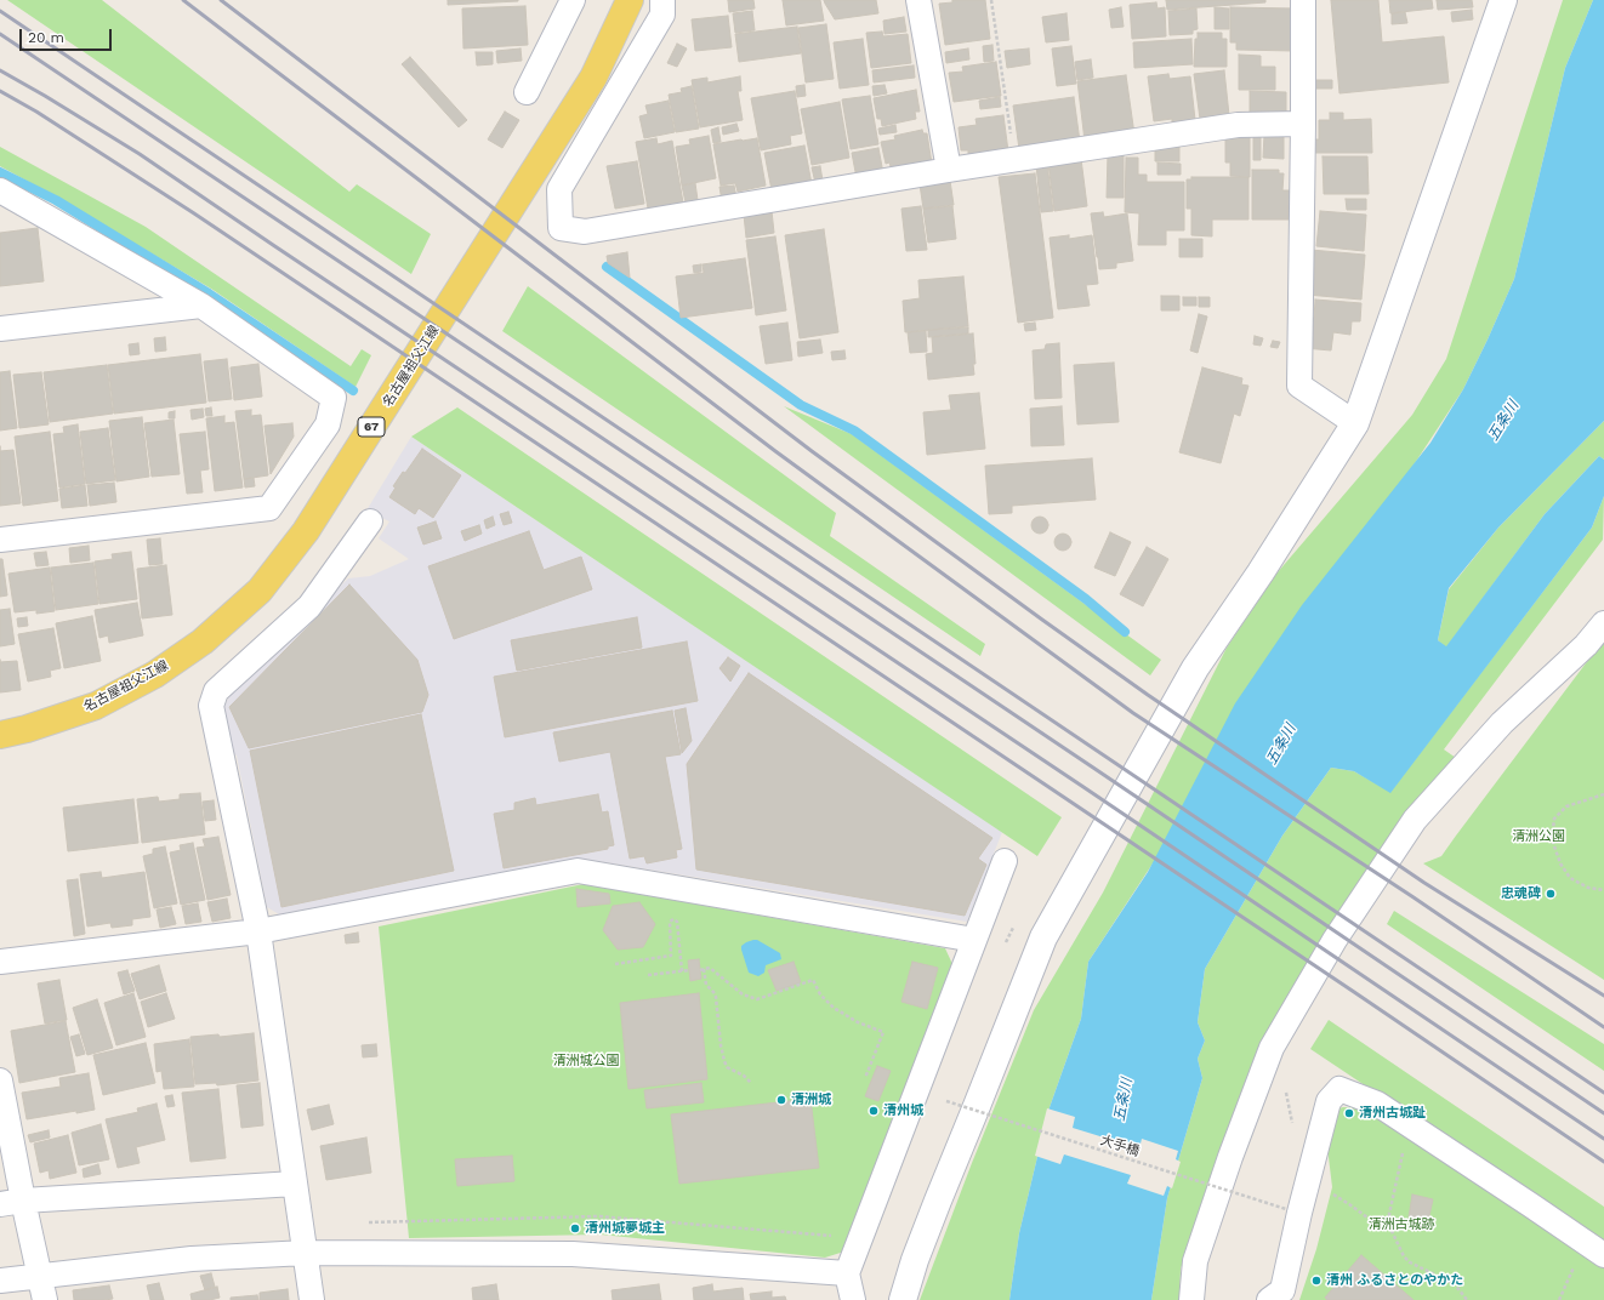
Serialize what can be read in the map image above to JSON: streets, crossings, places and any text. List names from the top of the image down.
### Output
{
  "streets": {
    "main road": ["名古屋祖父江線", "67"],
    "path": ["大手橋"]
  },
  "water": ["五条川"],
  "parks": ["清洲公園", "清洲城公園", "清洲古城跡"],
  "places": [
    "忠魂碑",
    "清洲城",
    "清州城",
    "清州古城趾",
    "清州城夢城主",
    "清州 ふるさとのやかた"
  ],
  "scale_bar": "20 m"
}
